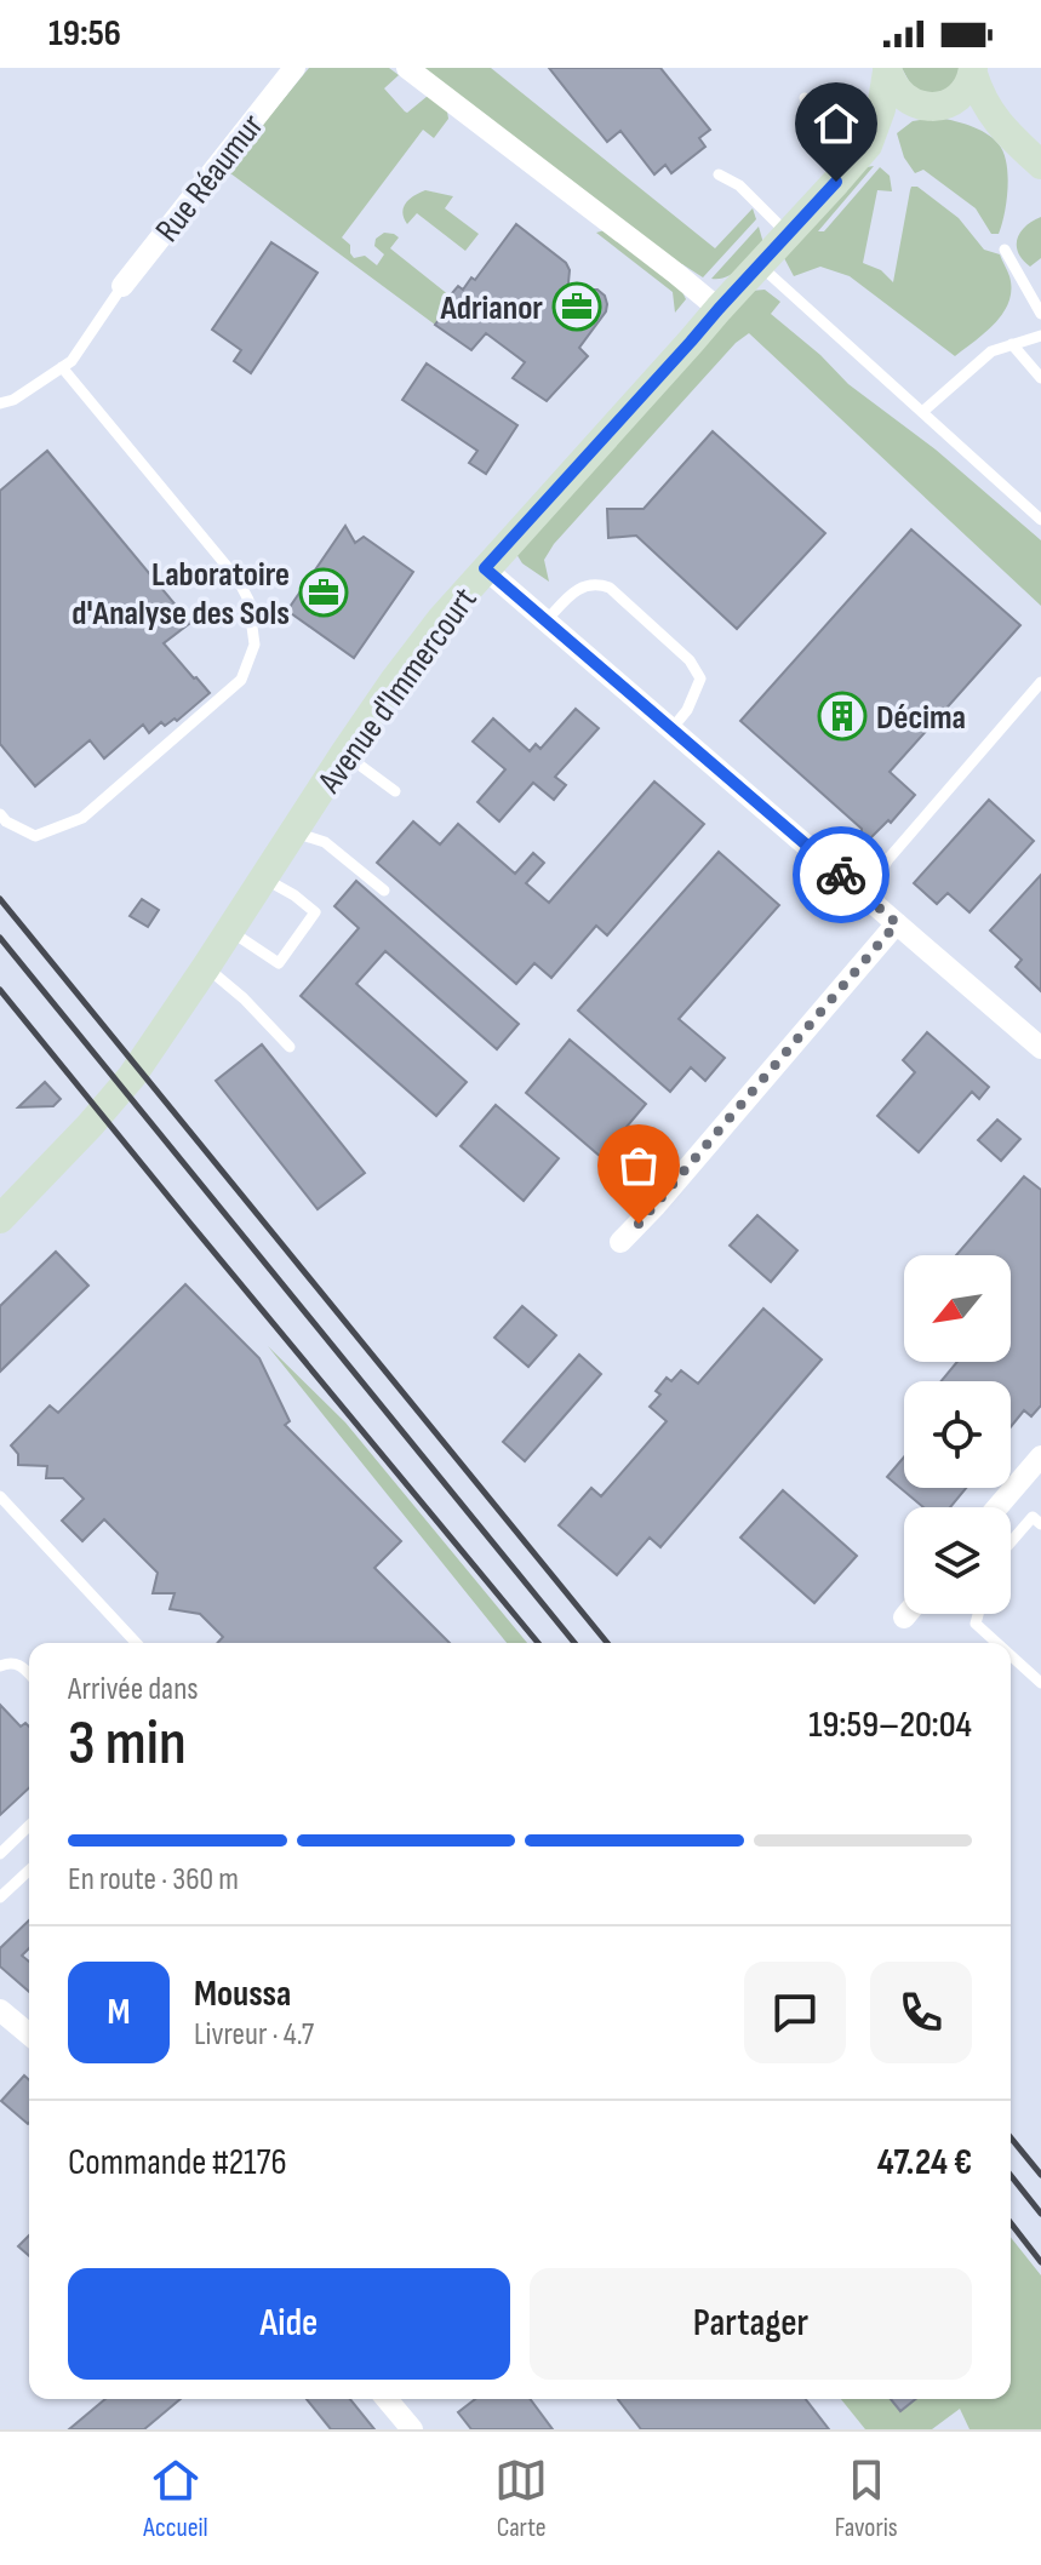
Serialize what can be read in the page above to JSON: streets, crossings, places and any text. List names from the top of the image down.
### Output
{
  "streets": {
    "main road": ["Avenue d'Immercourt"],
    "street": ["Rue Réaumur"]
  },
  "places": {
    "office": ["Adrianor", "Laboratoire d'Analyse des Sols"],
    "building": ["Décima"]
  },
  "north": "bottom left",
  "page": {
    "status": "19:56",
    "heading": ["3 min", "Arrivée dans", "19:59–20:04"],
    "panel": [
      "Moussa",
      "Livreur · 4.7",
      "Commande #2176",
      "47.24 €"
    ],
    "bar": "En route · 360 m",
    "round": "M",
    "buttons": ["Aide", "Partager"],
    "tabs": ["Accueil", "Carte", "Favoris"]
  }
}
